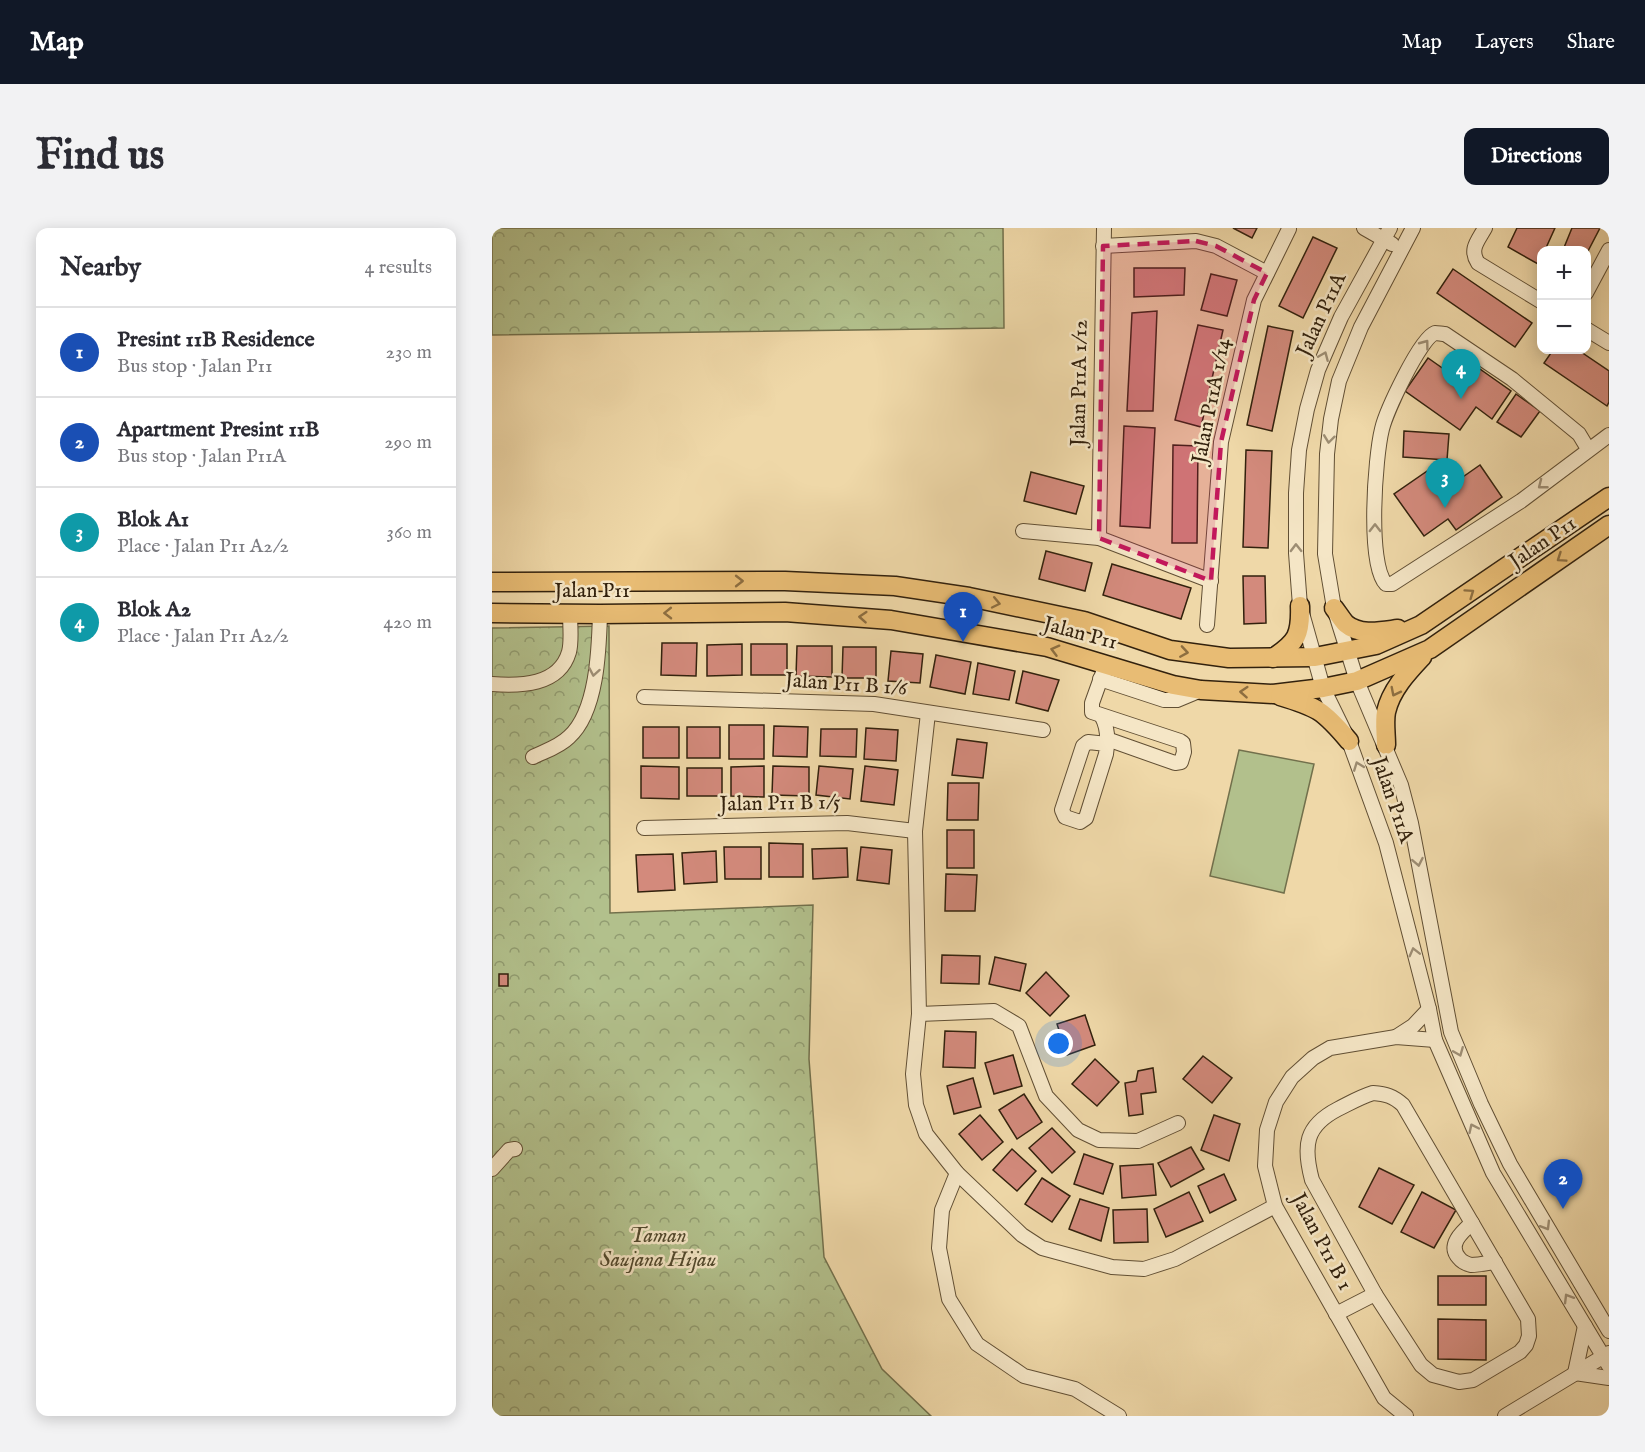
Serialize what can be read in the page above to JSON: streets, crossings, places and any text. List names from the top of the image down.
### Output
{
  "streets": {
    "main road": ["Jalan P11"],
    "street": [
      "Jalan P11A",
      "Jalan P11A 1/12",
      "Jalan P11A 1/14",
      "Jalan P11 B 1/6",
      "Jalan P11 B 1/5",
      "Jalan P11 B 1"
    ]
  },
  "crossings": [
    ["Jalan P11A", "Jalan P11"],
    ["Jalan P11A", "Jalan P11 B 1"]
  ],
  "parks": ["Taman Saujana Hijau"],
  "page": {
    "header": "Map",
    "nav": ["Map", "Layers", "Share"],
    "buttons": "Directions",
    "title": "Find us",
    "heading": ["Nearby", "4 results"],
    "map_buttons": ["+", "−"],
    "list": [
      {
        "mark": "1",
        "name": "Presint 11B Residence",
        "note": "Bus stop · Jalan P11",
        "value": "230 m"
      },
      {
        "mark": "2",
        "name": "Apartment Presint 11B",
        "note": "Bus stop · Jalan P11A",
        "value": "290 m"
      },
      {
        "mark": "3",
        "name": "Blok A1",
        "note": "Place · Jalan P11 A2/2",
        "value": "360 m"
      },
      {
        "mark": "4",
        "name": "Blok A2",
        "note": "Place · Jalan P11 A2/2",
        "value": "420 m"
      }
    ],
    "pins": [
      "4",
      "3",
      "1",
      "2"
    ]
  }
}
